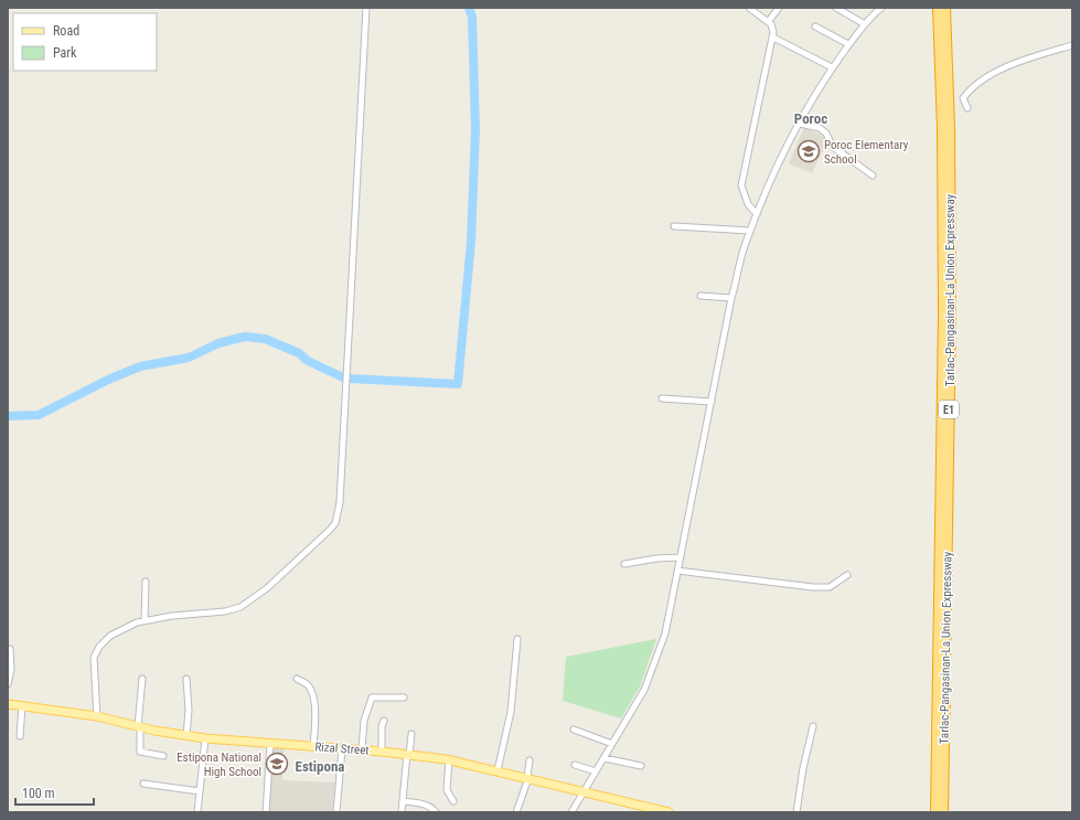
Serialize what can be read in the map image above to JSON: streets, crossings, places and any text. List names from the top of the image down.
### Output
{
  "streets": {
    "highway": ["Tarlac-Pangasinan-La Union Expressway", "E1"],
    "main road": ["Rizal Street"]
  },
  "districts": ["Poroc", "Estipona"],
  "places": {
    "school or university": ["Poroc Elementary School", "Estipona National High School"]
  },
  "legend": ["Road", "Park"],
  "scale_bar": "100 m"
}
